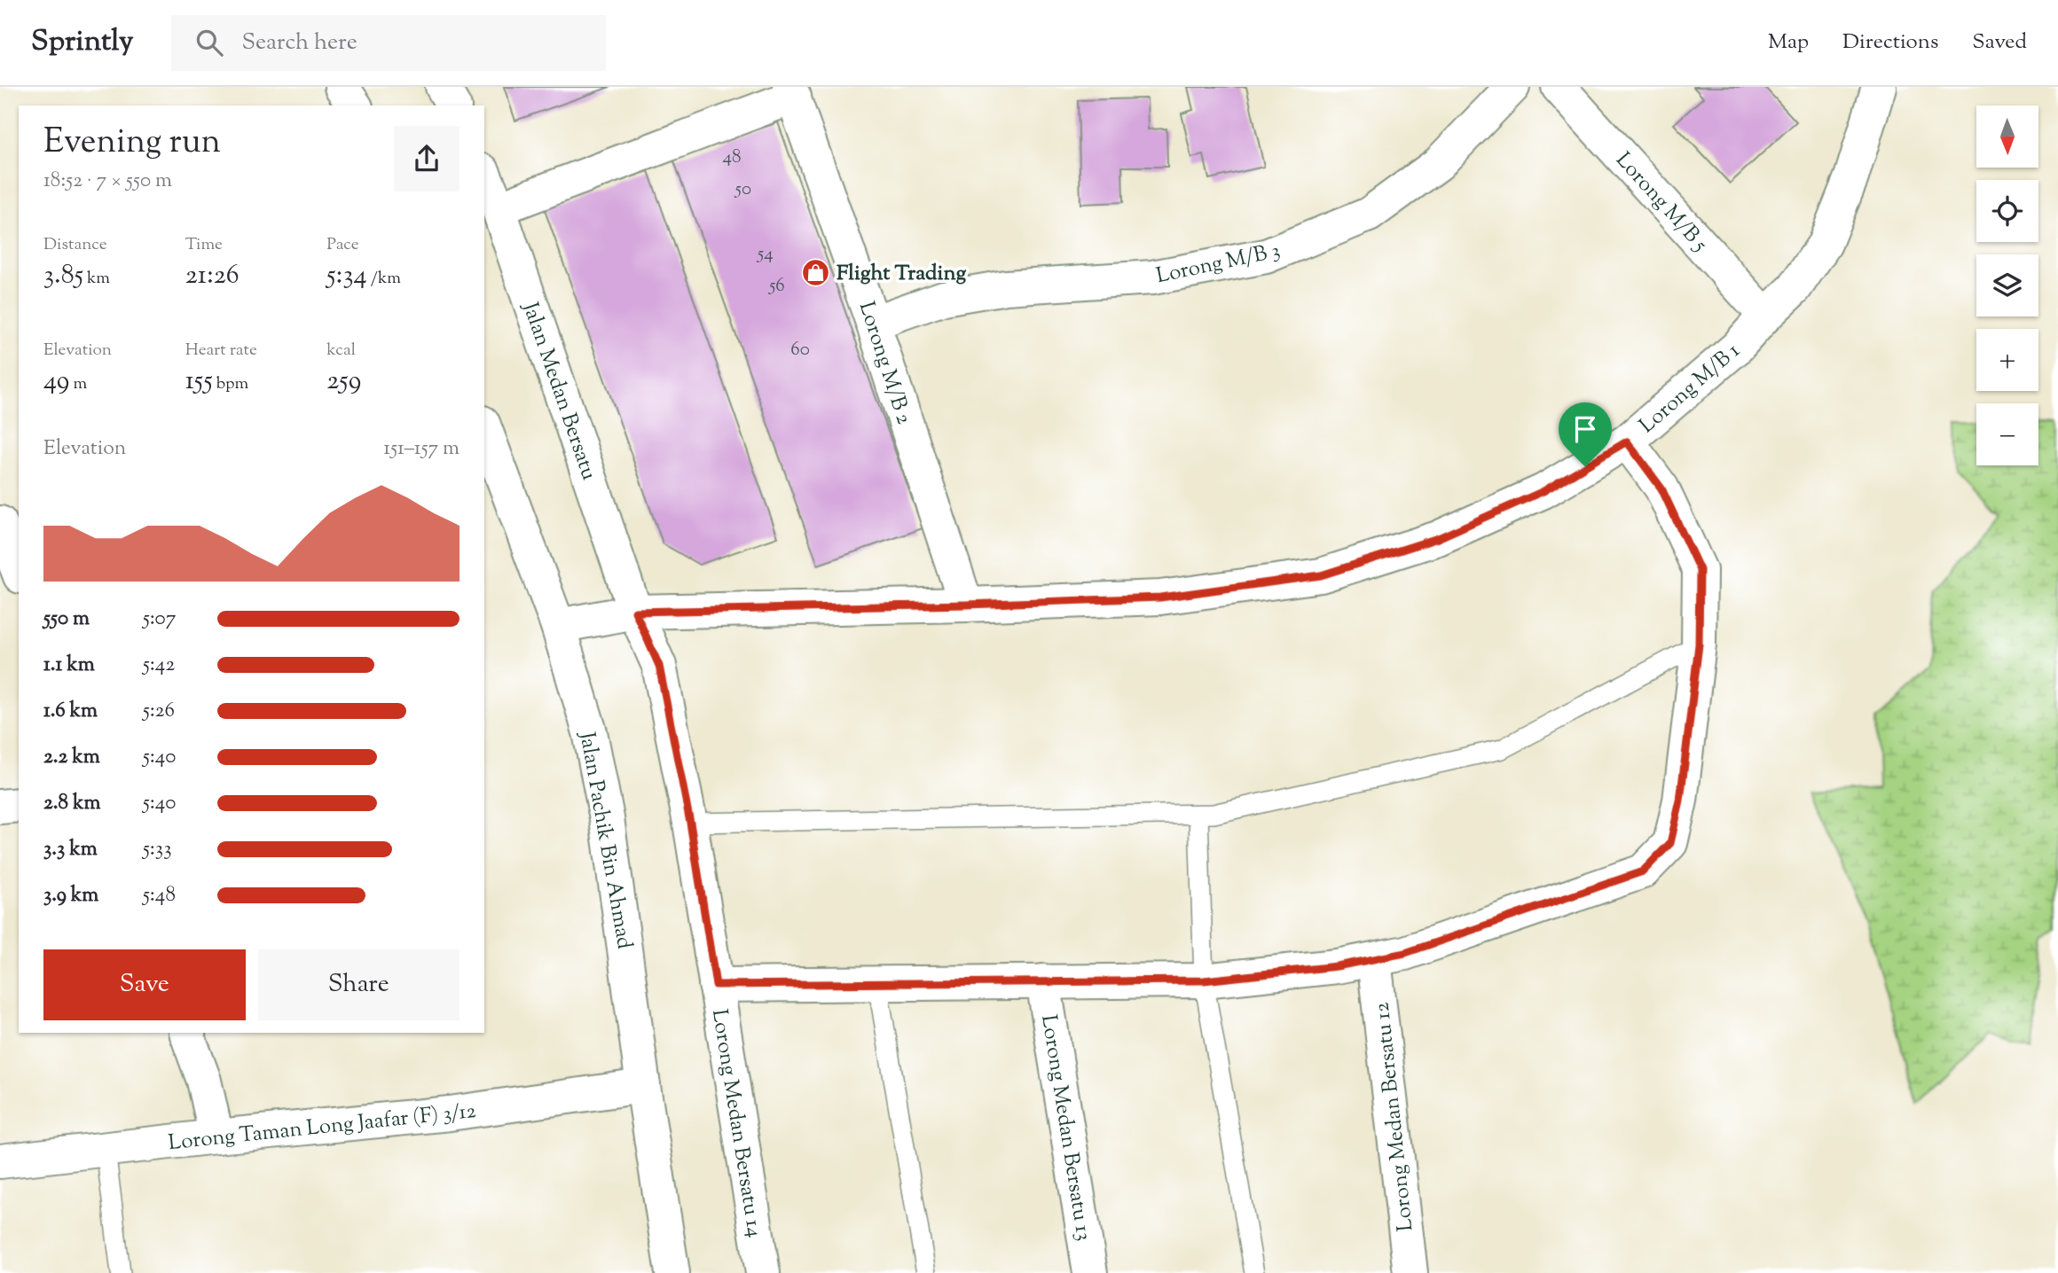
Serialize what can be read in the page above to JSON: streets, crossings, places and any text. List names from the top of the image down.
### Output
{
  "streets": {
    "street": [
      "Lorong M/B 5",
      "Lorong M/B 3",
      "Lorong M/B 2",
      "Lorong M/B 1",
      "Jalan Medan Bersatu",
      "Jalan Pachik Bin Ahmad",
      "Lorong Medan Bersatu 12",
      "Lorong Medan Bersatu 14",
      "Lorong Taman Long Jaafar (F) 3/12",
      "Lorong Medan Bersatu 13"
    ]
  },
  "crossings": [
    ["Lorong M/B 5", "Lorong M/B 1"],
    ["Lorong M/B 3", "Lorong M/B 2"],
    ["Lorong M/B 2", "Lorong M/B 1"],
    ["Lorong M/B 1", "Jalan Medan Bersatu"],
    ["Lorong M/B 1", "Jalan Pachik Bin Ahmad"],
    ["Lorong M/B 1", "Lorong Medan Bersatu 14"],
    ["Jalan Medan Bersatu", "Lorong Medan Bersatu 14"],
    ["Jalan Pachik Bin Ahmad", "Lorong Taman Long Jaafar (F) 3/12"]
  ],
  "places": {
    "shop": ["Flight Trading"]
  },
  "house_numbers": [
    "48",
    "50",
    "54",
    "56",
    "60"
  ],
  "north": "bottom",
  "page": {
    "header": "Sprintly",
    "search": "Search here",
    "nav": ["Map", "Directions", "Saved"],
    "map_buttons": ["+", "−"],
    "heading": ["Evening run", "18:52 · 7 × 550 m"],
    "stats": [
      ["Distance", "3.85 km"],
      ["Time", "21:26"],
      ["Pace", "5:34 /km"],
      ["Elevation", "49 m"],
      ["Heart rate", "155 bpm"],
      ["kcal", "259"]
    ],
    "chart": ["Elevation", "151–157 m"],
    "list": [
      {
        "name": "550 m",
        "note": "5:07"
      },
      {
        "name": "1.1 km",
        "note": "5:42"
      },
      {
        "name": "1.6 km",
        "note": "5:26"
      },
      {
        "name": "2.2 km",
        "note": "5:40"
      },
      {
        "name": "2.8 km",
        "note": "5:40"
      },
      {
        "name": "3.3 km",
        "note": "5:33"
      },
      {
        "name": "3.9 km",
        "note": "5:48"
      }
    ],
    "buttons": ["Save", "Share"]
  }
}
